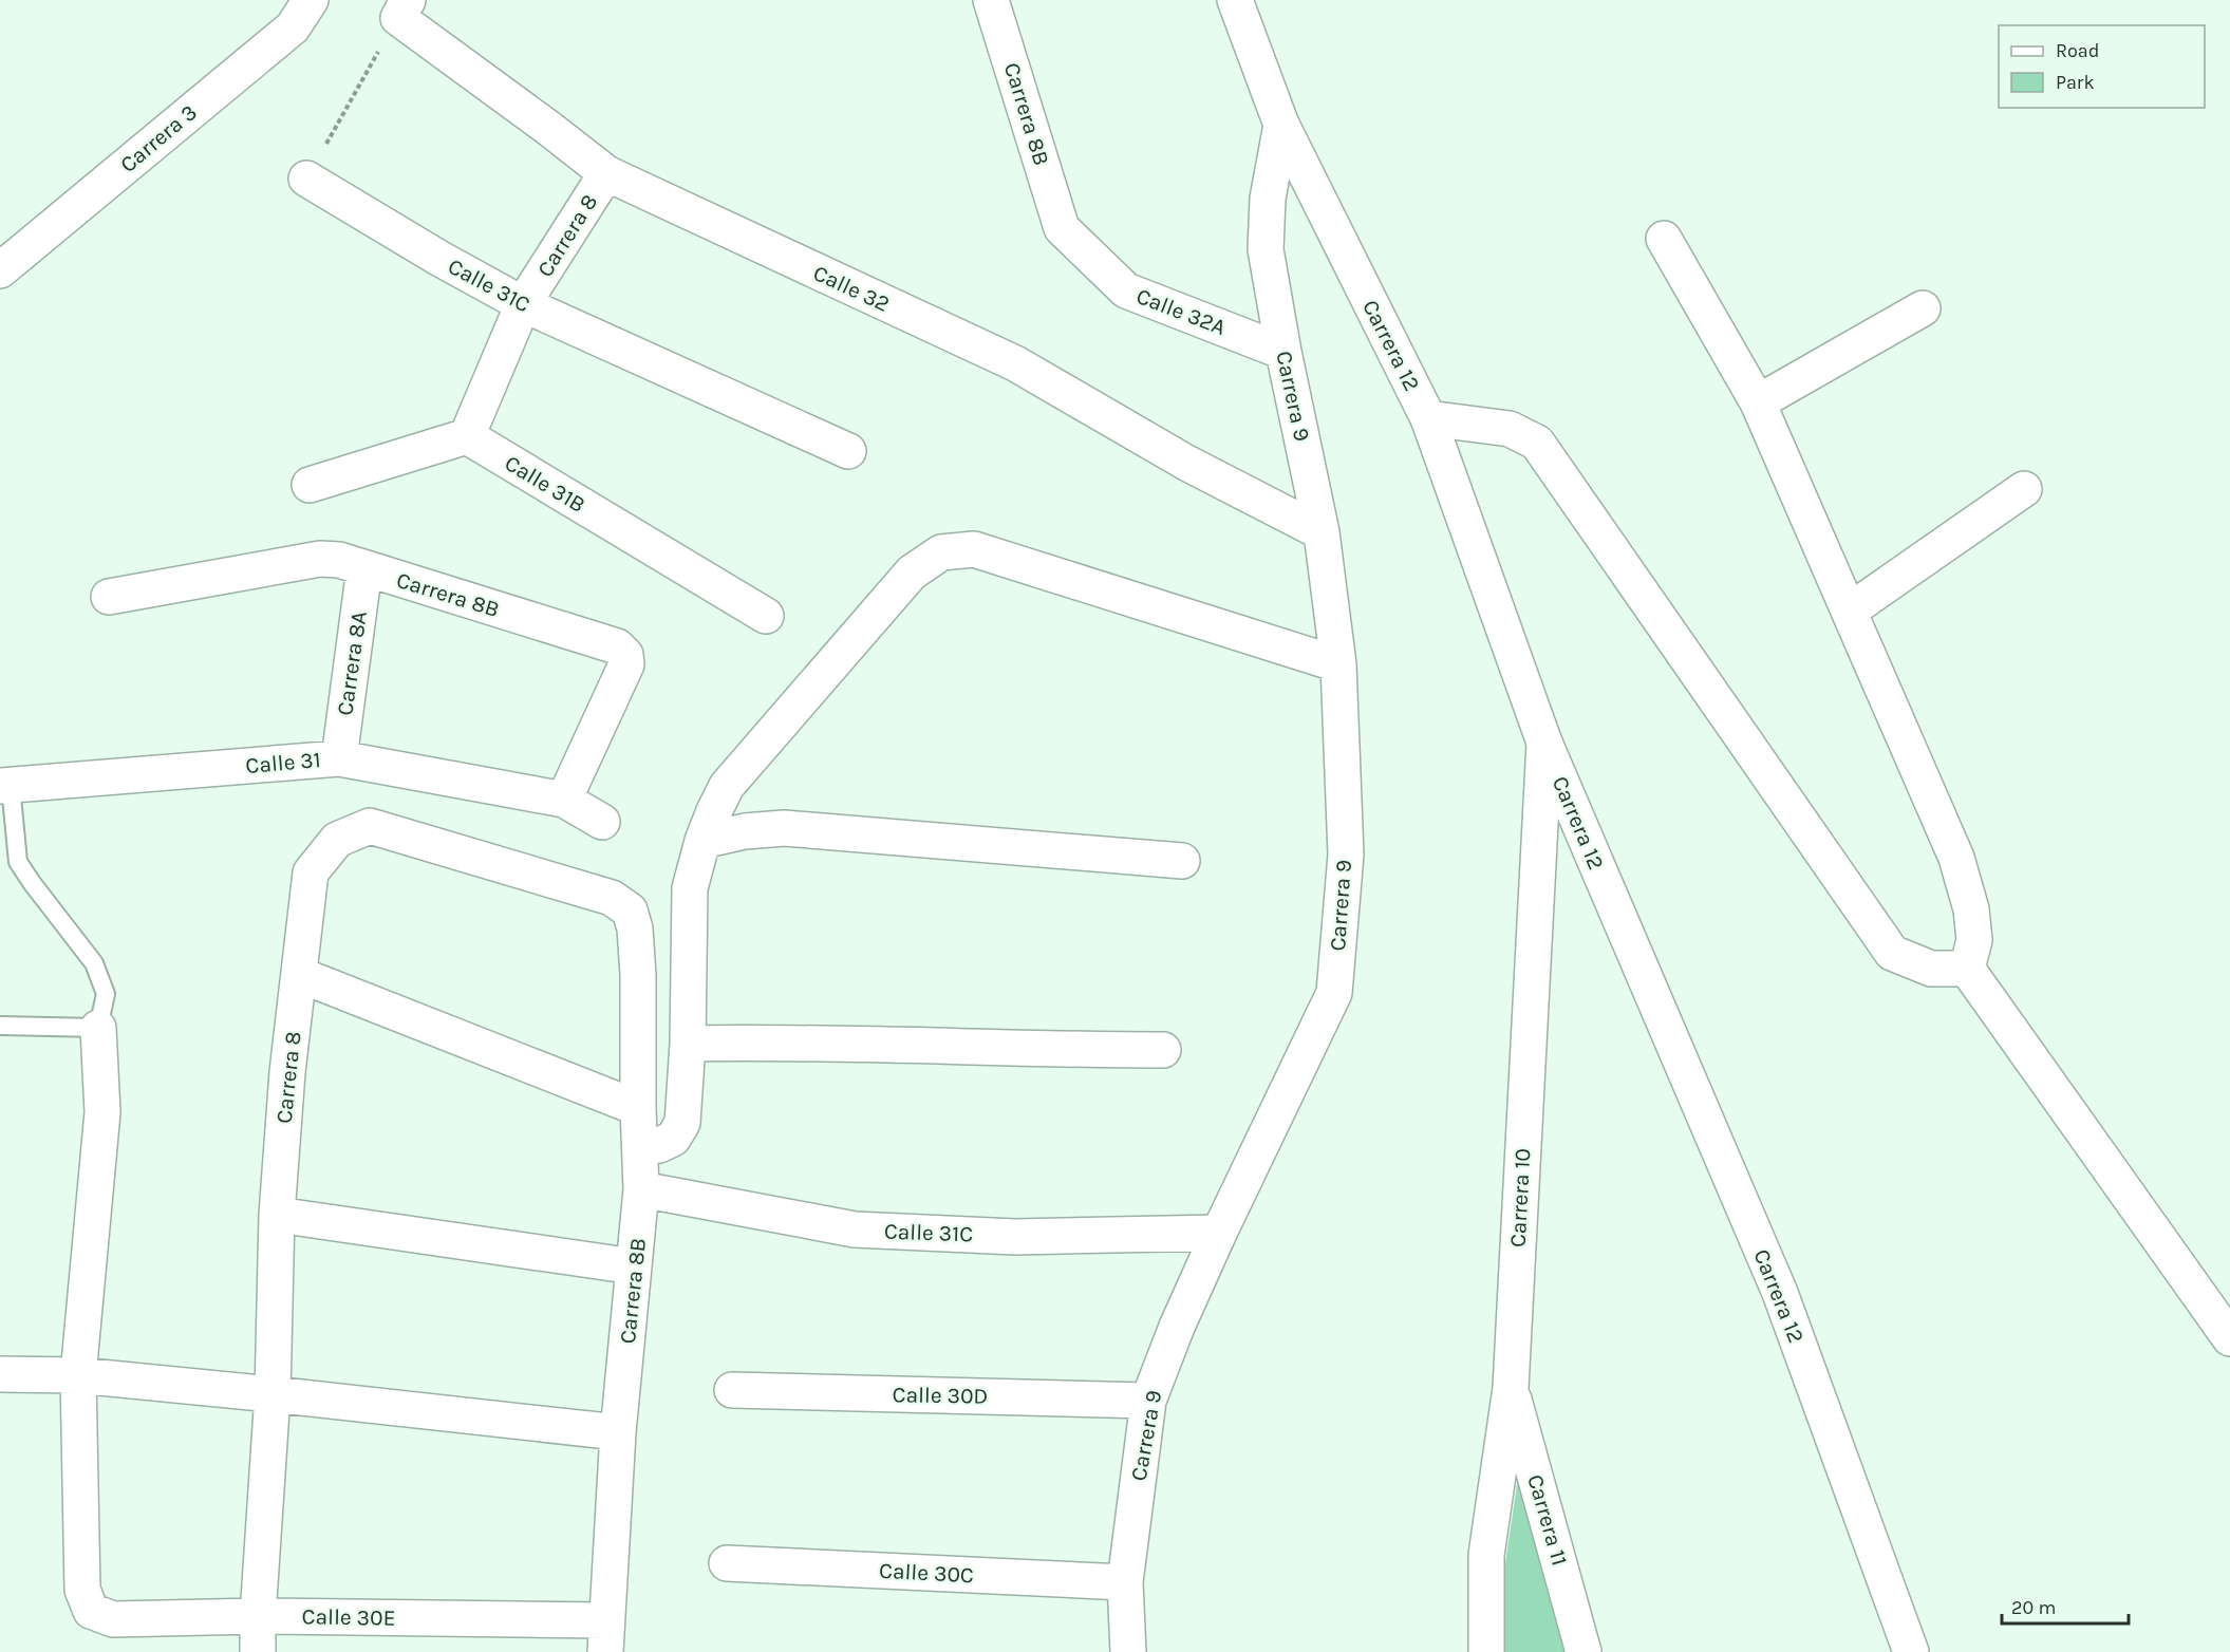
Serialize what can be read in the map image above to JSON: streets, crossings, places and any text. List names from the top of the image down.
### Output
{
  "streets": {
    "street": [
      "Carrera 8B",
      "Carrera 3",
      "Carrera 8",
      "Calle 31C",
      "Calle 32",
      "Calle 32A",
      "Carrera 12",
      "Carrera 9",
      "Calle 31B",
      "Carrera 8A",
      "Calle 31",
      "Carrera 10",
      "Calle 30D",
      "Carrera 11",
      "Calle 30C",
      "Calle 30E"
    ]
  },
  "crossings": [
    ["Carrera 8B", "Carrera 8"],
    ["Carrera 8B", "Calle 31C"],
    ["Carrera 8B", "Calle 32A"],
    ["Carrera 8B", "Carrera 8A"],
    ["Carrera 8B", "Calle 31"],
    ["Carrera 8B", "Calle 30E"],
    ["Carrera 8", "Calle 31C"],
    ["Carrera 8", "Calle 32"],
    ["Carrera 8", "Calle 31B"],
    ["Carrera 8", "Calle 30E"],
    ["Calle 31C", "Carrera 9"],
    ["Calle 32", "Carrera 9"],
    ["Calle 32A", "Carrera 9"],
    ["Carrera 12", "Carrera 9"],
    ["Carrera 12", "Carrera 10"],
    ["Carrera 9", "Calle 30D"],
    ["Carrera 9", "Calle 30C"],
    ["Carrera 8A", "Calle 31"],
    ["Carrera 10", "Carrera 11"]
  ],
  "legend": ["Road", "Park"],
  "scale_bar": "20 m"
}
